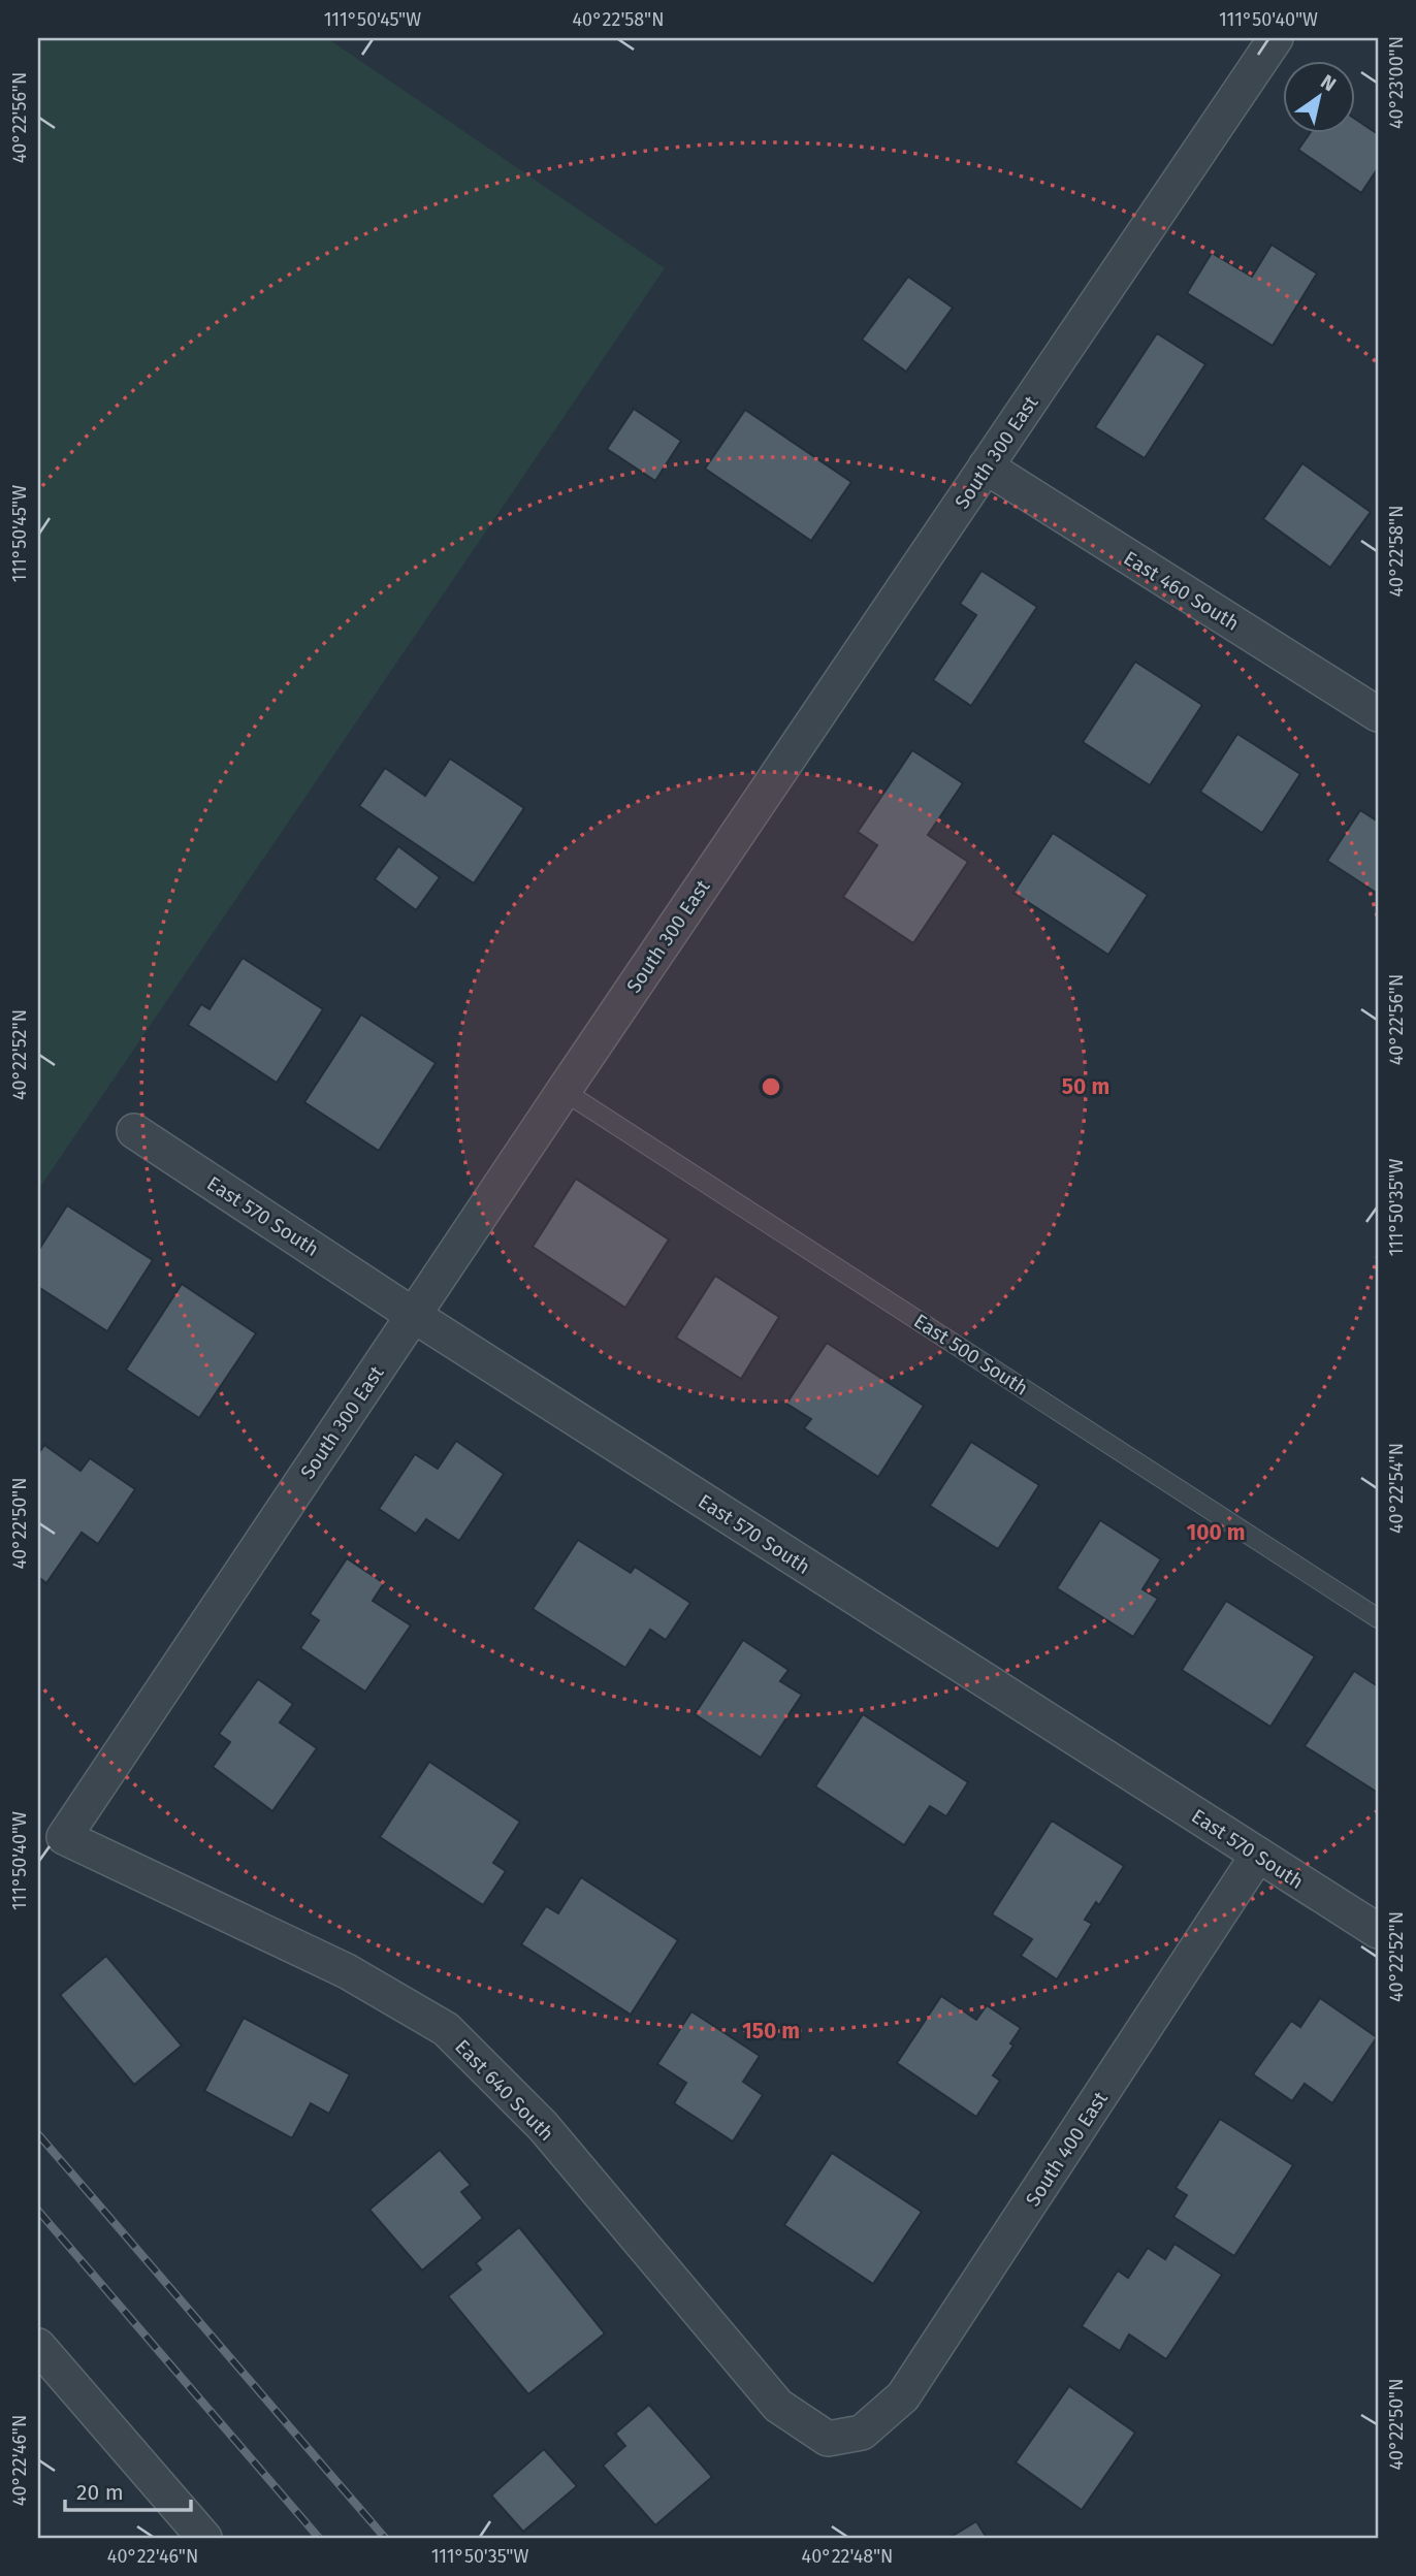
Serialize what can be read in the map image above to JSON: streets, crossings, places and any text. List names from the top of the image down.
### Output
{
  "streets": {
    "street": [
      "South 300 East",
      "East 460 South",
      "East 570 South",
      "East 640 South",
      "South 400 East"
    ],
    "lane": ["East 500 South"]
  },
  "crossings": [
    ["South 300 East", "East 460 South"],
    ["South 300 East", "East 570 South"],
    ["South 300 East", "East 500 South"],
    ["South 300 East", "East 640 South"],
    ["East 570 South", "South 400 East"],
    ["East 640 South", "South 400 East"]
  ],
  "scale_bar": "20 m",
  "north": "top right",
  "coordinates": [
    "111°50'45\"W",
    "40°22'58\"N",
    "111°50'40\"W",
    "40°23'00\"N",
    "40°22'56\"N",
    "40°22'52\"N",
    "111°50'35\"W",
    "40°22'54\"N",
    "40°22'50\"N",
    "40°22'46\"N",
    "40°22'48\"N"
  ],
  "rings": ["50 m", "100 m", "150 m"]
}
